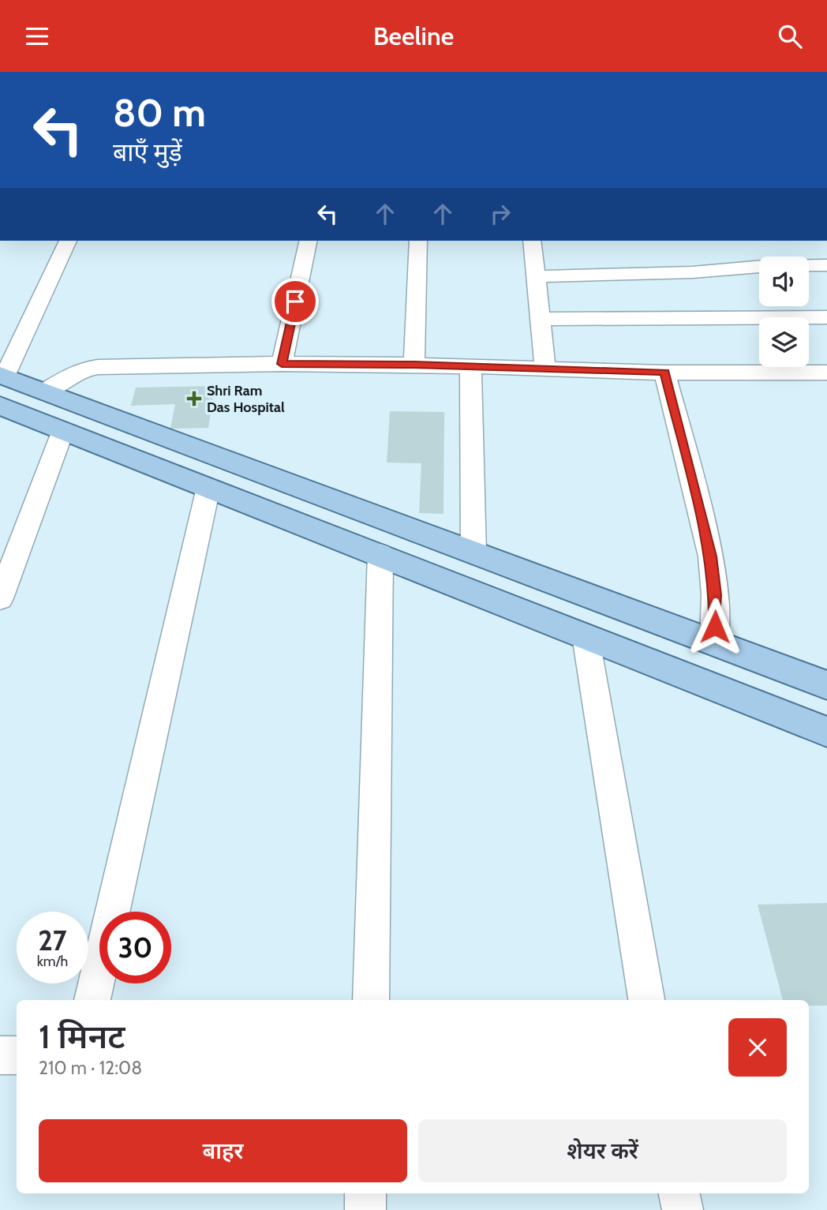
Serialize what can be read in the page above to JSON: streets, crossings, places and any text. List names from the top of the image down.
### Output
{
  "places": {
    "health": ["Shri Ram Das Hospital"]
  },
  "page": {
    "header": "Beeline",
    "turn": ["80 m", "बाएँ मुड़ें"],
    "speed": "27 km/h",
    "limit": "30",
    "heading": ["1 मिनट", "210 m · 12:08"],
    "buttons": ["बाहर", "शेयर करें"]
  }
}
